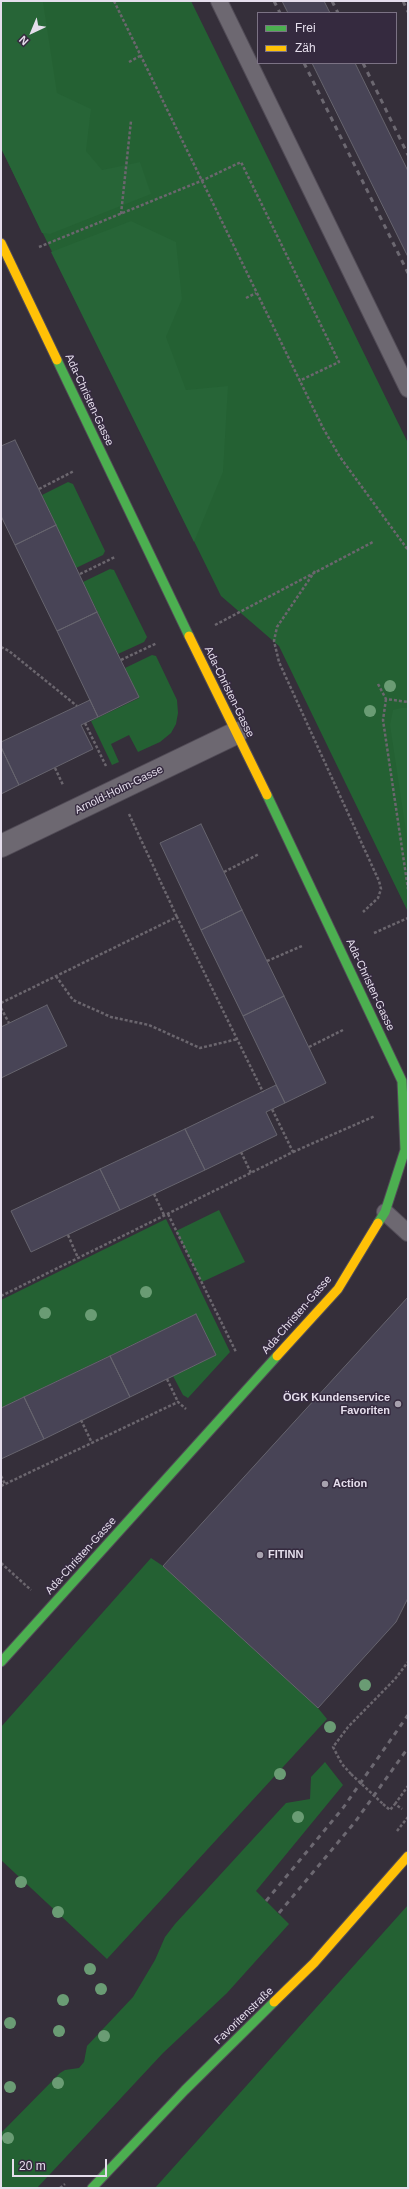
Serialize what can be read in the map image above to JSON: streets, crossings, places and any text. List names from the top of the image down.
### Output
{
  "streets": {
    "street": ["Ada-Christen-Gasse", "Arnold-Holm-Gasse", "Favoritenstraße"]
  },
  "crossings": [
    ["Ada-Christen-Gasse", "Arnold-Holm-Gasse"]
  ],
  "places": ["ÖGK Kundenservice Favoriten", "Action", "FITINN"],
  "legend": ["Frei", "Zäh"],
  "scale_bar": "20 m",
  "north": "bottom left"
}
